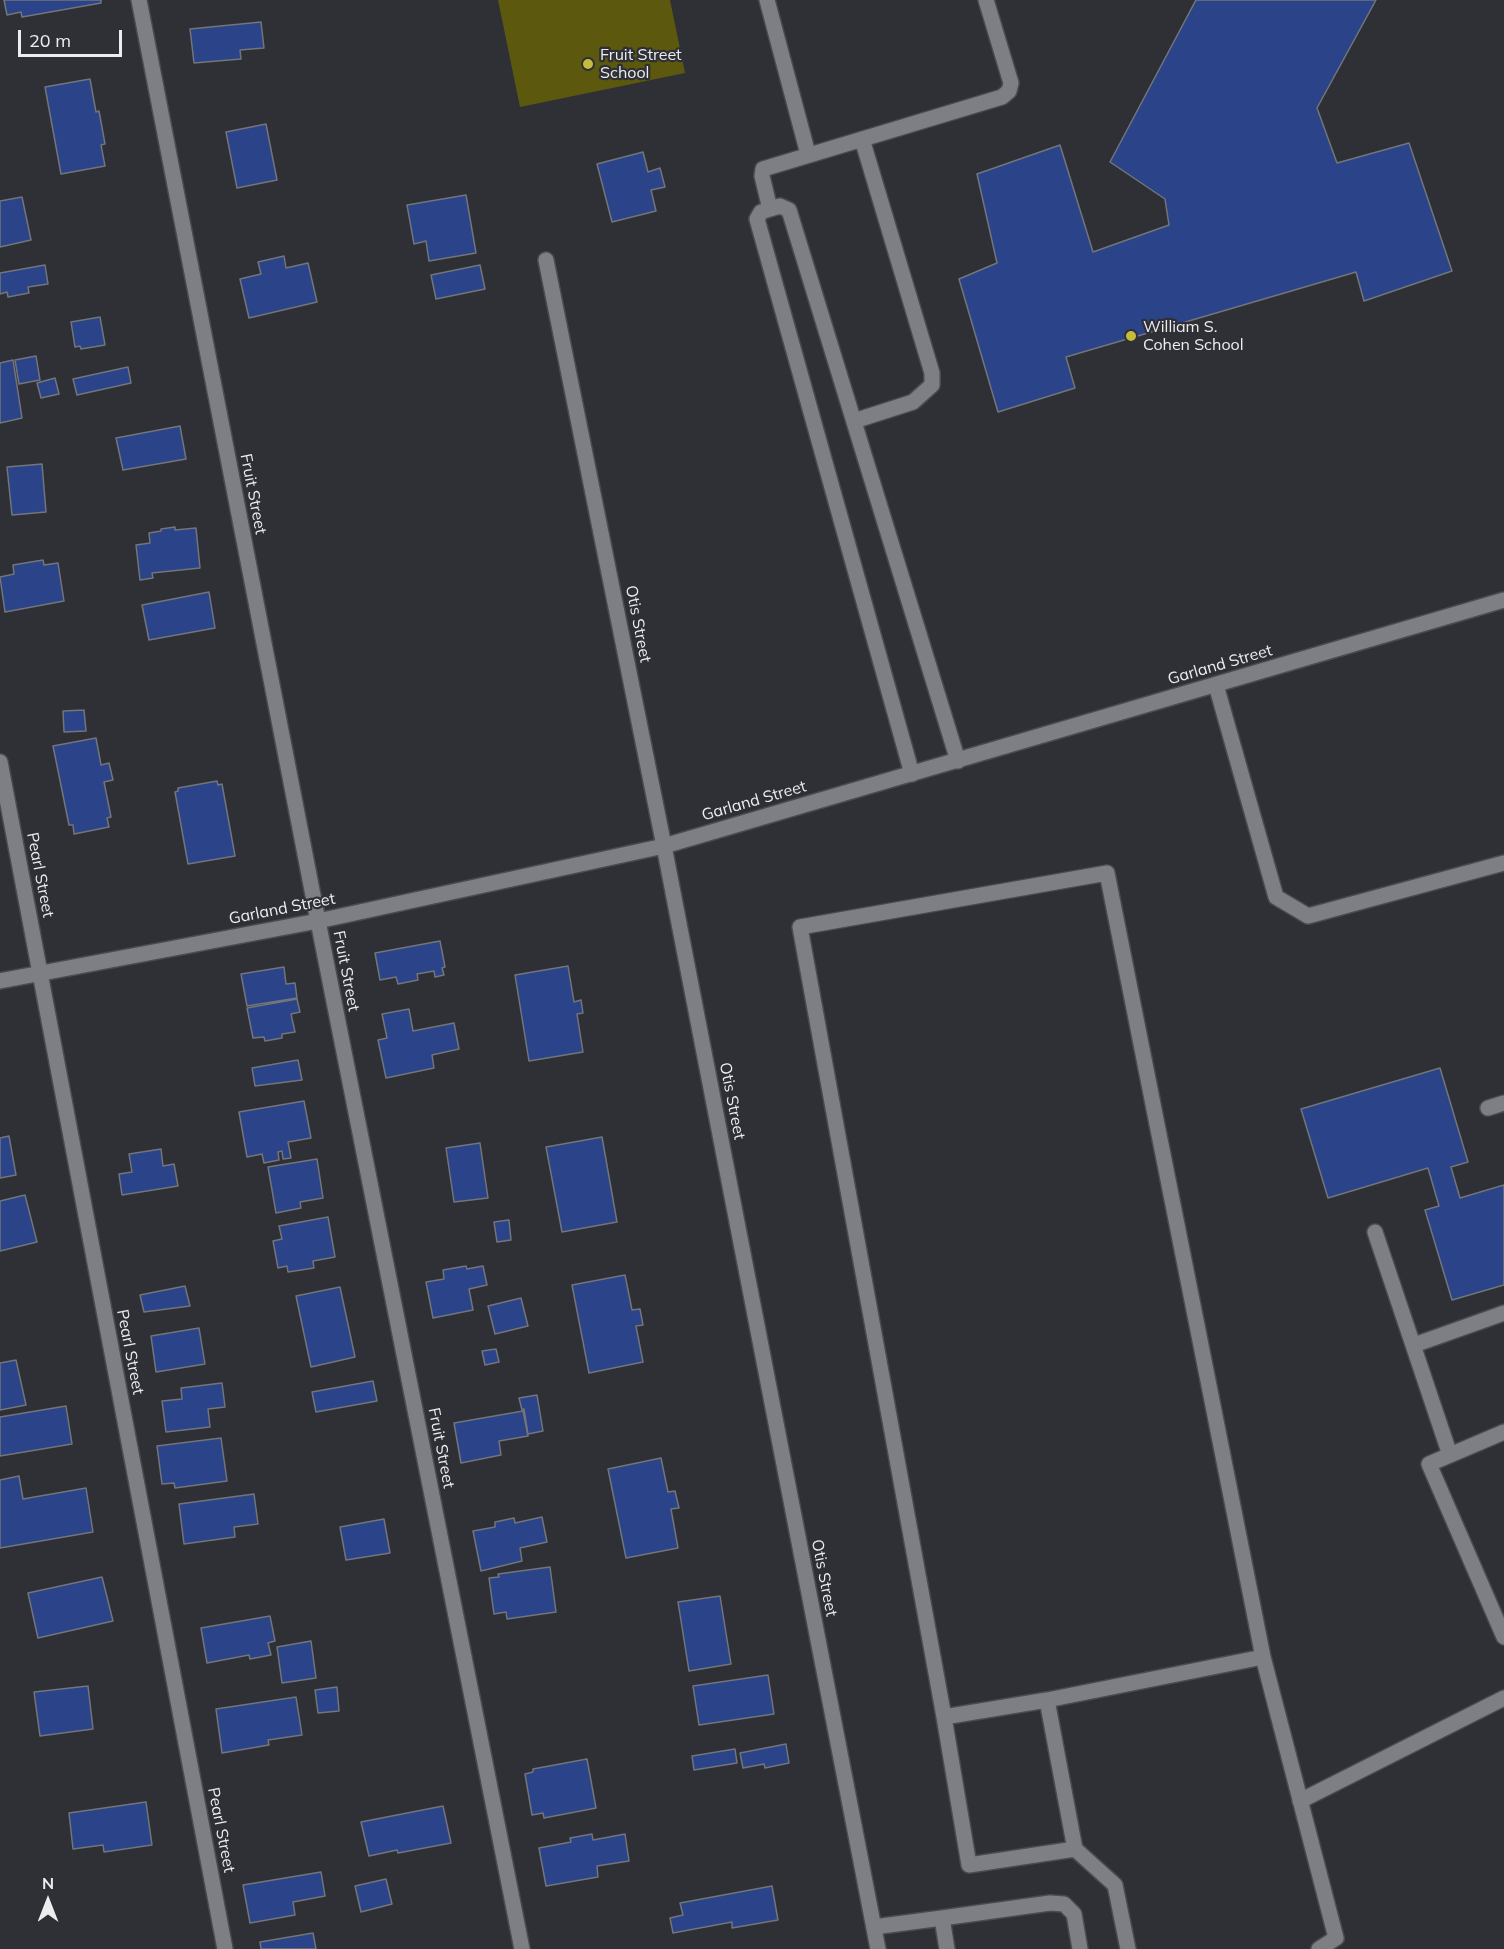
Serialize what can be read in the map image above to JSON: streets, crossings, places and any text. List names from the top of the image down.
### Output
{
  "streets": {
    "street": [
      "Fruit Street",
      "Otis Street",
      "Garland Street",
      "Pearl Street"
    ]
  },
  "crossings": [
    ["Fruit Street", "Garland Street"],
    ["Otis Street", "Garland Street"],
    ["Garland Street", "Pearl Street"]
  ],
  "places": ["Fruit Street School", "William S. Cohen School"],
  "scale_bar": "20 m",
  "north": "top"
}
